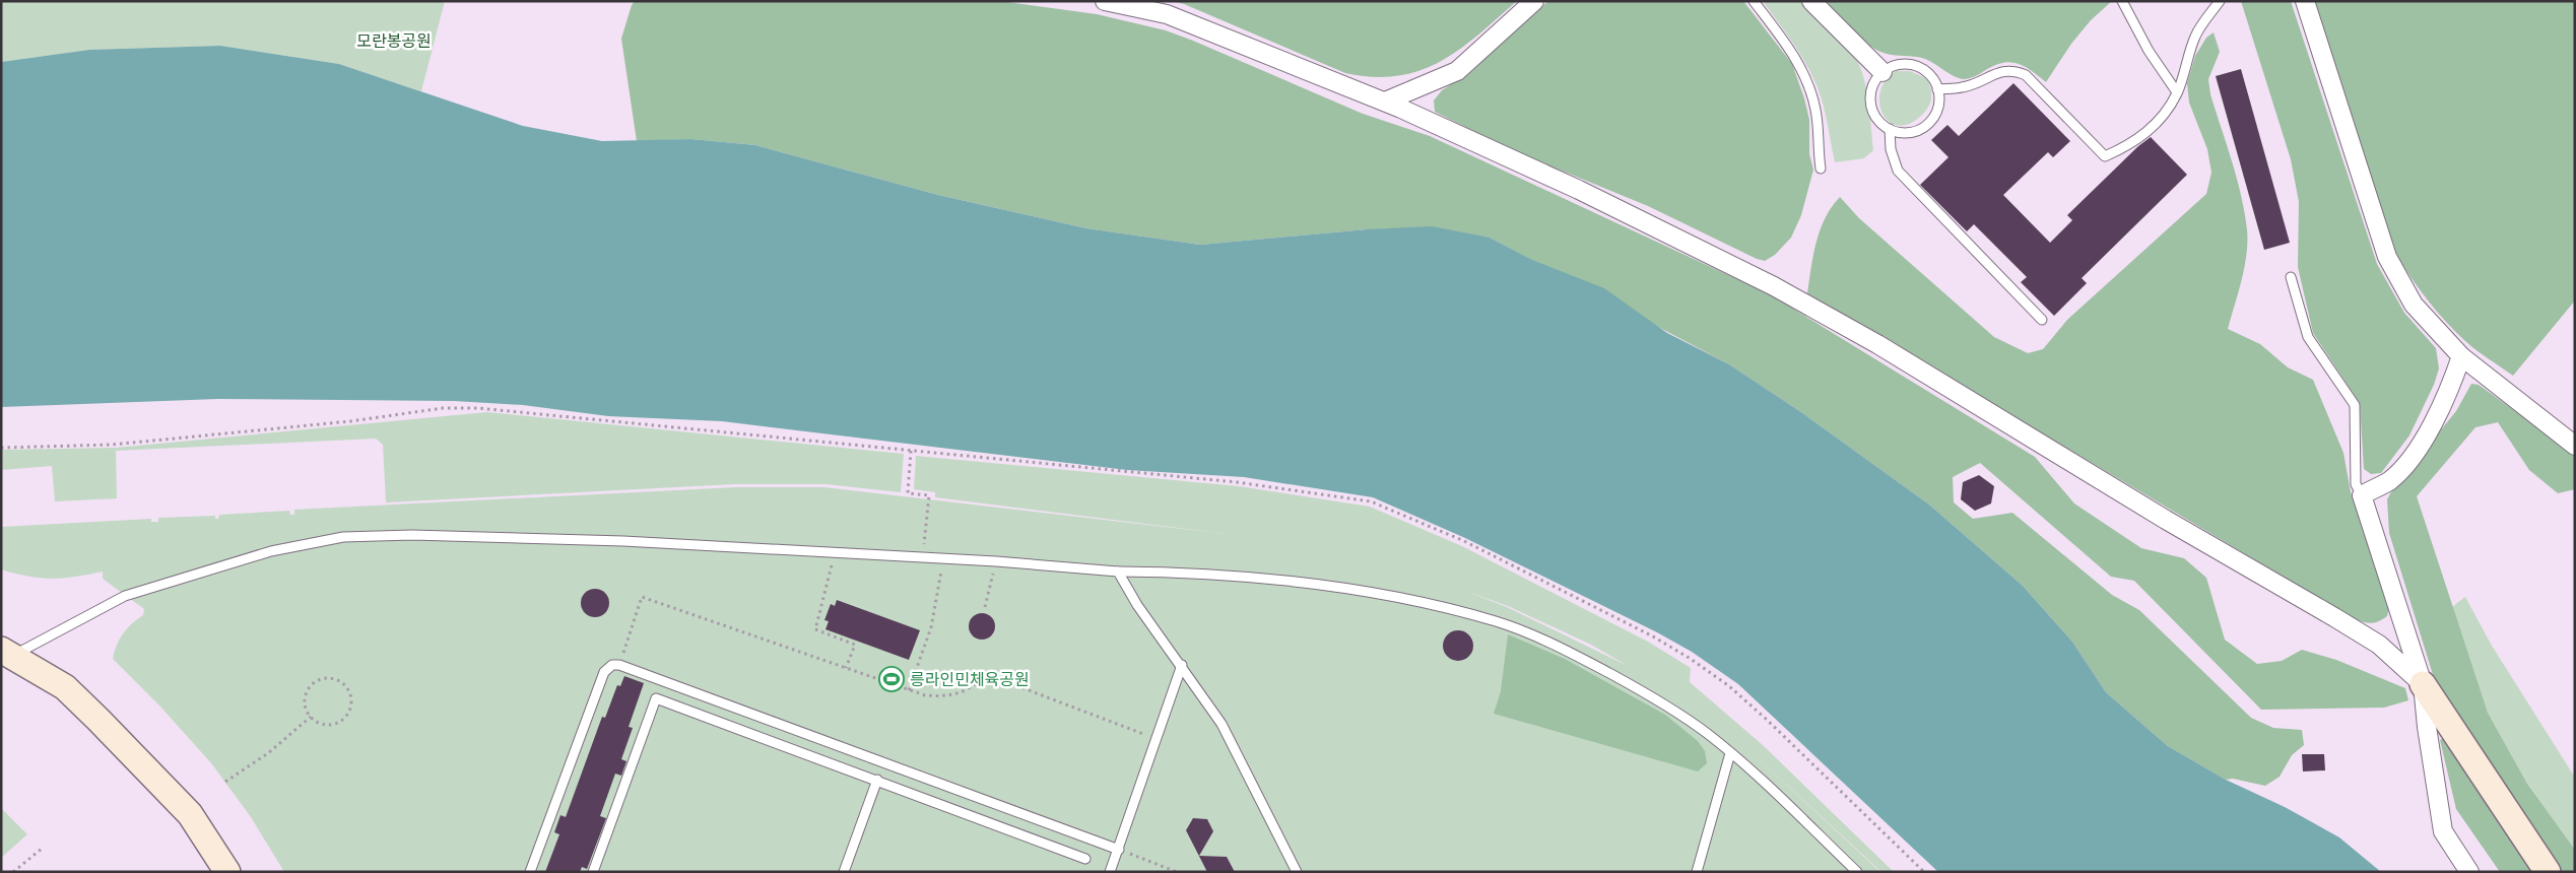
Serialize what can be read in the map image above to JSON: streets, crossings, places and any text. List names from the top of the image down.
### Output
{
  "parks": ["모란봉공원"],
  "places": {
    "sports": ["릉라인민체육공원"]
  }
}
